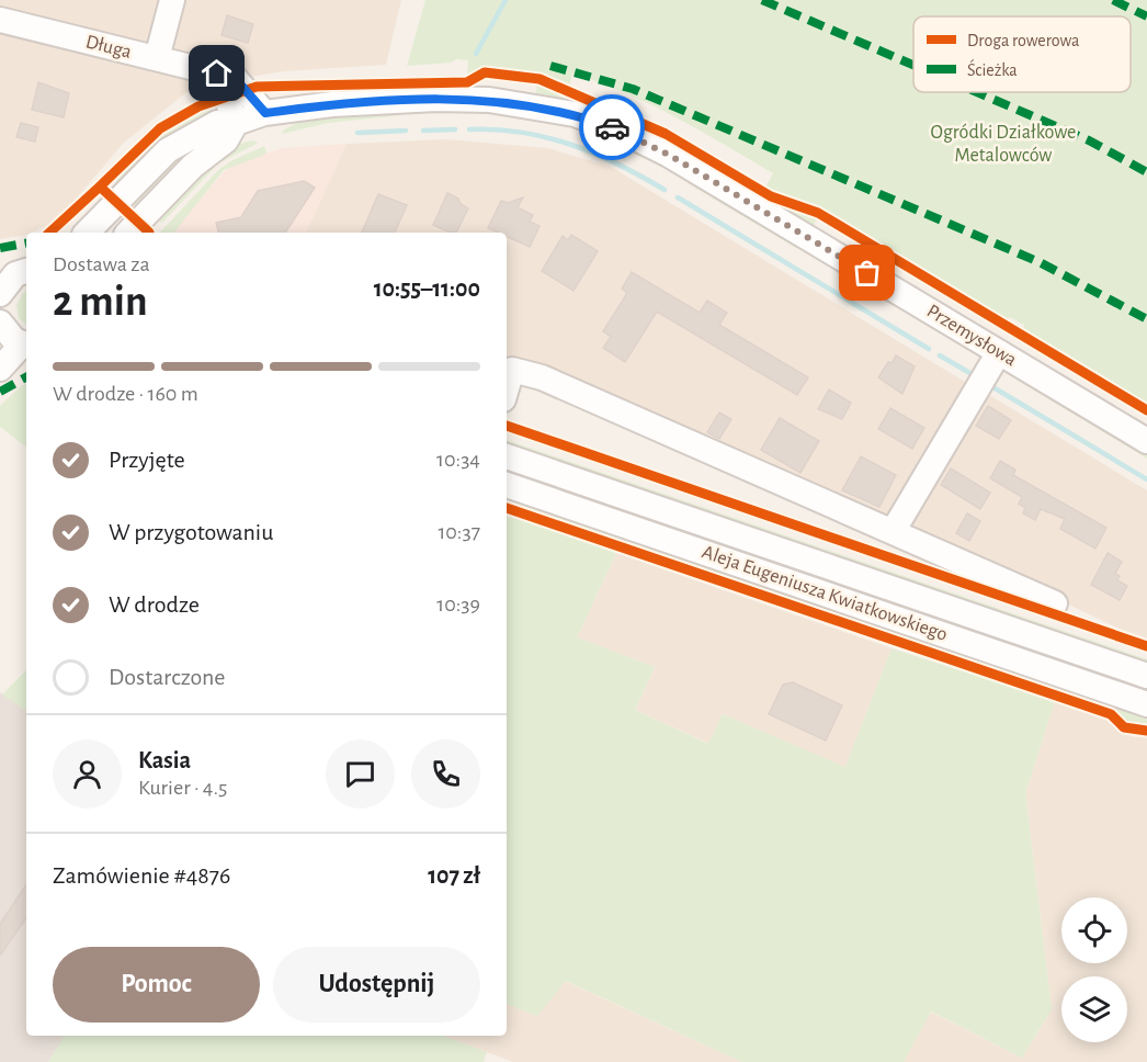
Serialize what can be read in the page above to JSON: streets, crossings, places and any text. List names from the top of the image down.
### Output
{
  "streets": {
    "street": ["Długa", "Przemysłowa", "Aleja Eugeniusza Kwiatkowskiego"]
  },
  "crossings": [
    ["Długa", "Przemysłowa"]
  ],
  "parks": ["Ogródki Działkowe Metalowców"],
  "legend": ["Droga rowerowa", "Ścieżka"],
  "page": {
    "heading": ["2 min", "Dostawa za", "10:55–11:00"],
    "panel": [
      "Kasia",
      "Kurier · 4.5",
      "Zamówienie #4876",
      "107 zł"
    ],
    "bar": "W drodze · 160 m",
    "list": [
      ["Przyjęte", "10:34"],
      ["W przygotowaniu", "10:37"],
      ["W drodze", "10:39"],
      "Dostarczone"
    ],
    "buttons": ["Pomoc", "Udostępnij"]
  }
}
